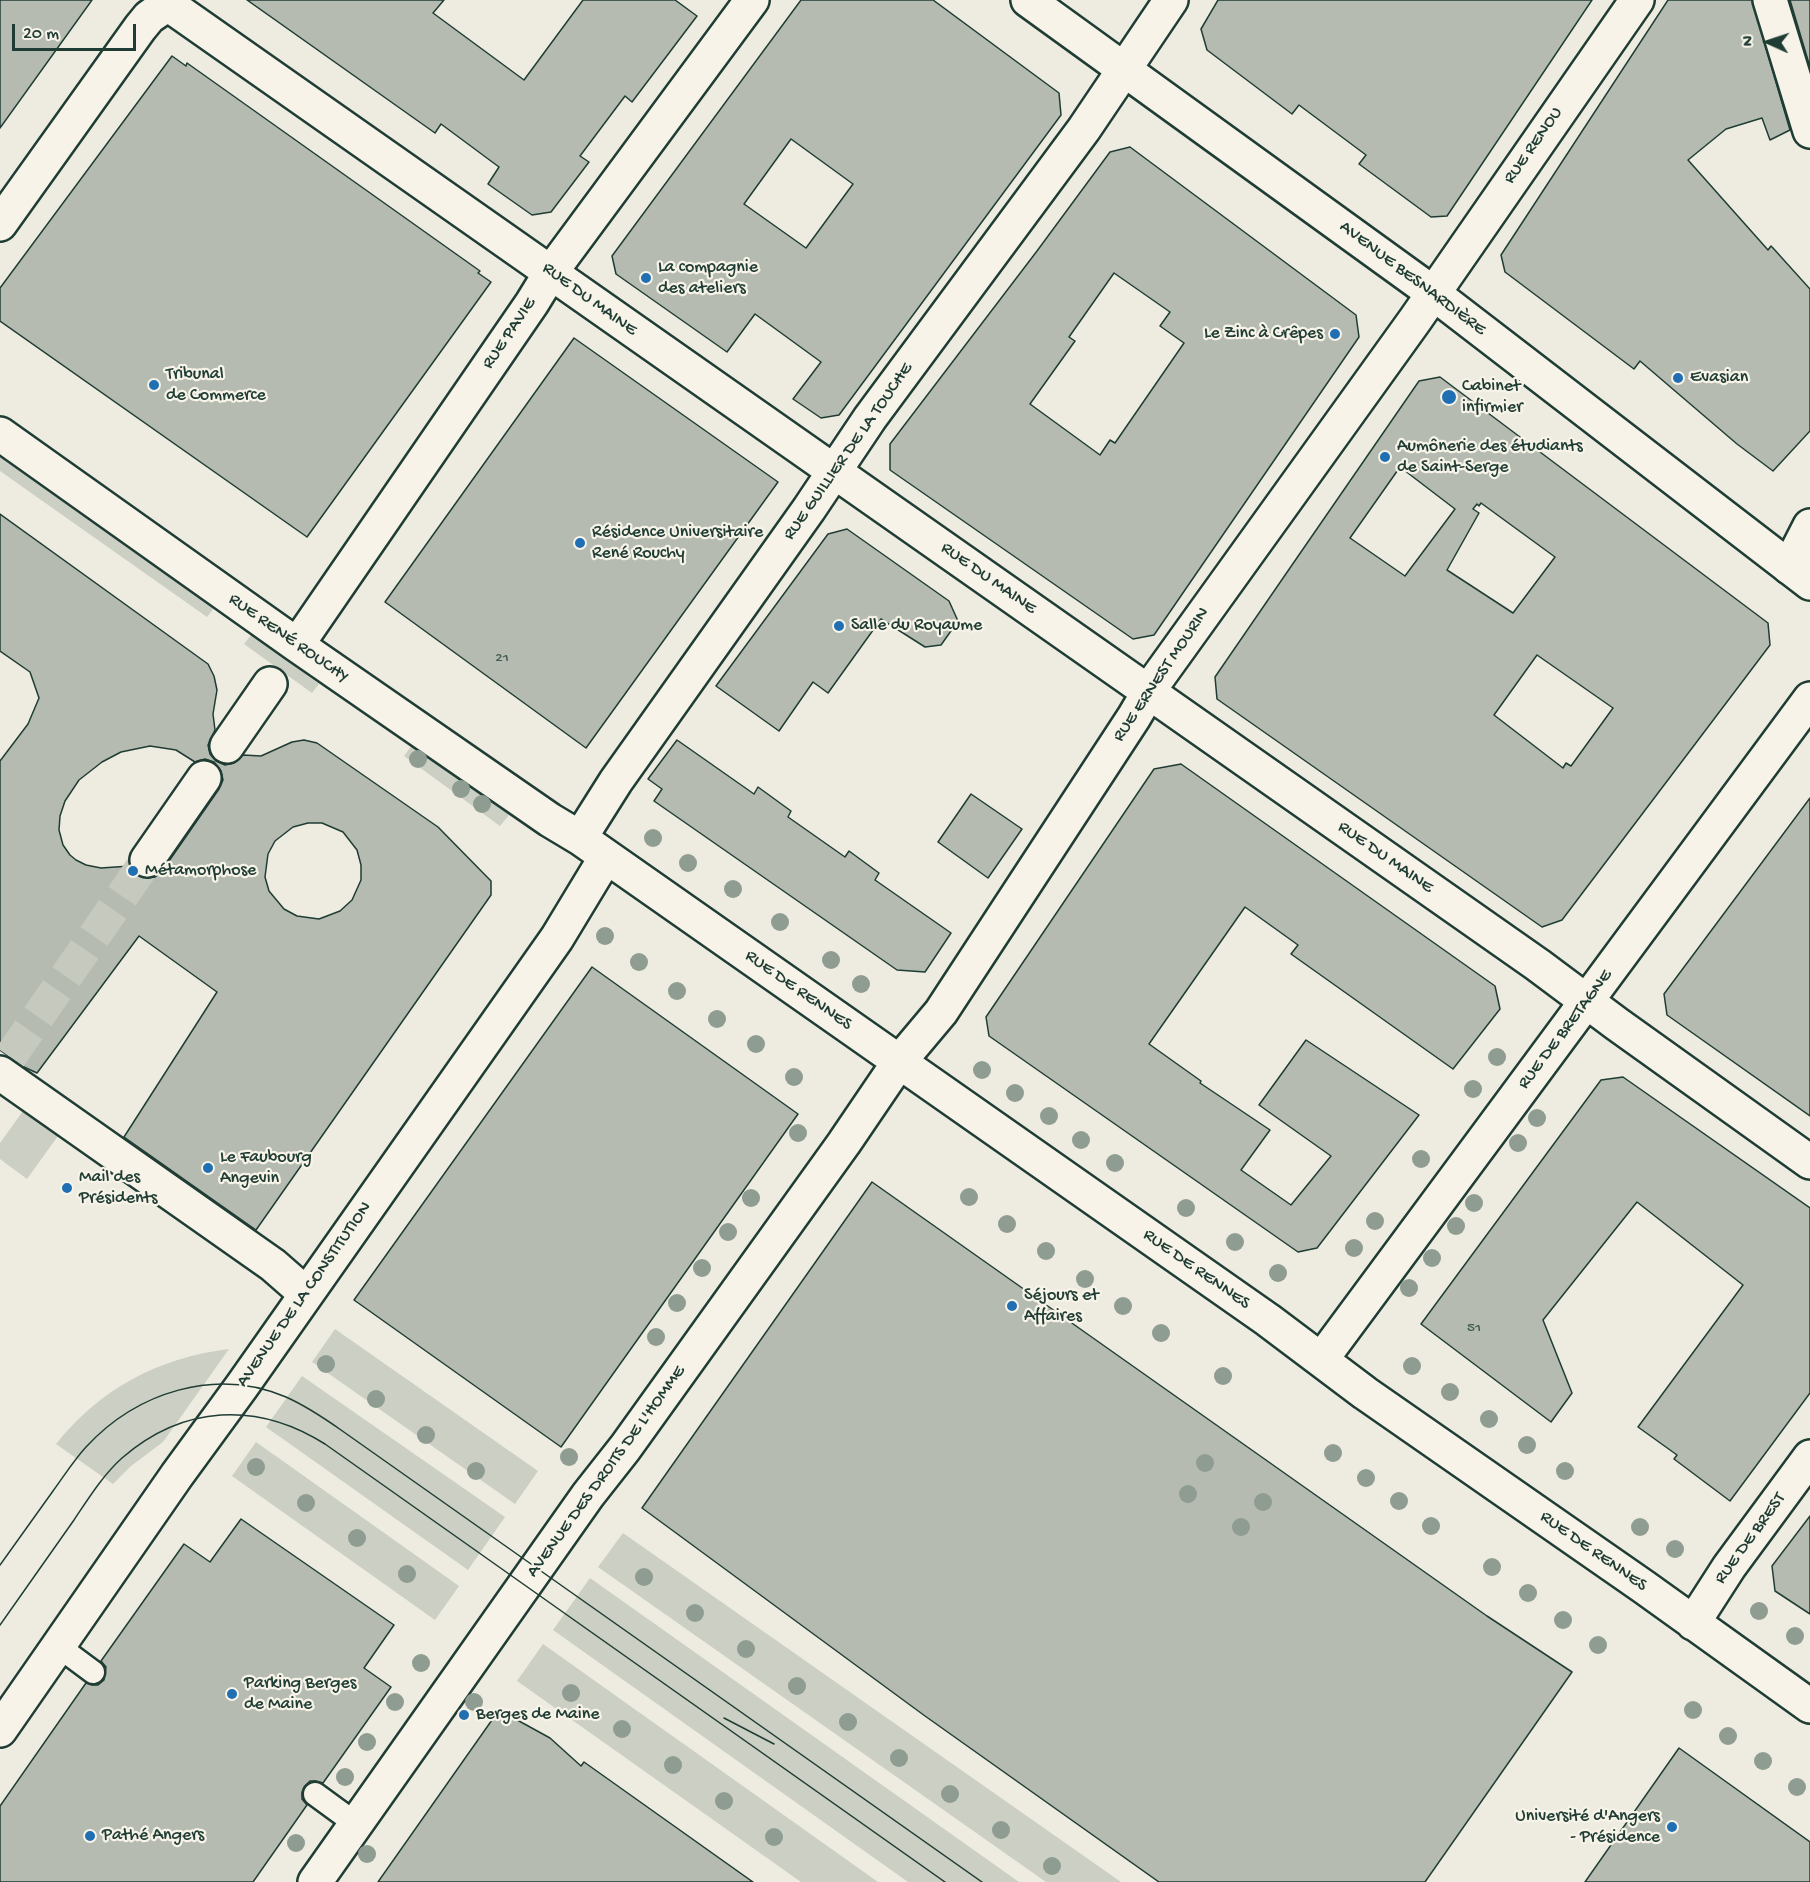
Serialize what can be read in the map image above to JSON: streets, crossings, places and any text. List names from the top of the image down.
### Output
{
  "streets": {
    "street": [
      "RUE RENOU",
      "AVENUE BESNARDIÈRE",
      "RUE DU MAINE",
      "RUE PAVIE",
      "RUE GUILLIER DE LA TOUCHE",
      "RUE RENÉ ROUCHY",
      "RUE ERNEST MOURIN",
      "RUE DE RENNES",
      "RUE DE BRETAGNE",
      "AVENUE DE LA CONSTITUTION",
      "AVENUE DES DROITS DE L'HOMME",
      "RUE DE BREST"
    ]
  },
  "crossings": [
    ["RUE RENOU", "AVENUE BESNARDIÈRE"],
    ["RUE RENOU", "RUE ERNEST MOURIN"],
    ["AVENUE BESNARDIÈRE", "RUE GUILLIER DE LA TOUCHE"],
    ["AVENUE BESNARDIÈRE", "RUE ERNEST MOURIN"],
    ["RUE DU MAINE", "RUE PAVIE"],
    ["RUE DU MAINE", "RUE GUILLIER DE LA TOUCHE"],
    ["RUE DU MAINE", "RUE ERNEST MOURIN"],
    ["RUE DU MAINE", "RUE DE BRETAGNE"],
    ["RUE PAVIE", "RUE RENÉ ROUCHY"],
    ["RUE GUILLIER DE LA TOUCHE", "RUE RENÉ ROUCHY"],
    ["RUE GUILLIER DE LA TOUCHE", "RUE DE RENNES"],
    ["RUE RENÉ ROUCHY", "RUE DE RENNES"],
    ["RUE ERNEST MOURIN", "RUE DE RENNES"],
    ["RUE ERNEST MOURIN", "AVENUE DES DROITS DE L'HOMME"],
    ["RUE DE RENNES", "RUE DE BRETAGNE"],
    ["RUE DE RENNES", "AVENUE DE LA CONSTITUTION"],
    ["RUE DE RENNES", "AVENUE DES DROITS DE L'HOMME"],
    ["RUE DE RENNES", "RUE DE BREST"]
  ],
  "places": [
    "La compagnie des ateliers",
    "Le Zinc à Crêpes",
    "Evasian",
    "Tribunal de Commerce",
    "Cabinet infirmier",
    "Aumônerie des étudiants de Saint-Serge",
    "Résidence Universitaire René Rouchy",
    "Salle du Royaume",
    "Métamorphose",
    "Le Faubourg Angevin",
    "Mail des Présidents",
    "Séjours et Affaires",
    "Parking Berges de Maine",
    "Berges de Maine",
    "Université d'Angers - Présidence",
    "Pathé Angers"
  ],
  "house_numbers": ["21", "51"],
  "scale_bar": "20 m",
  "north": "left"
}
